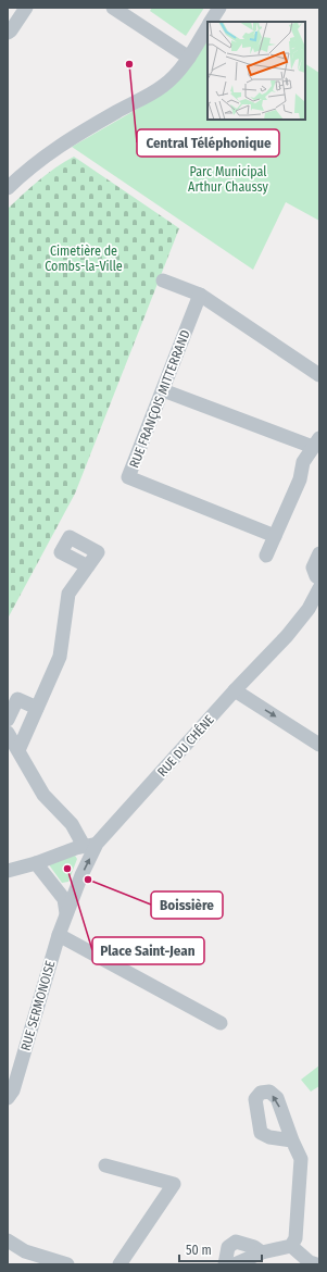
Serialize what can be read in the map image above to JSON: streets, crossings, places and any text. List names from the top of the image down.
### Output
{
  "streets": {
    "street": ["RUE FRANÇOIS MITTERRAND", "RUE DU CHÊNE", "RUE SERMONOISE"]
  },
  "crossings": [
    ["RUE DU CHÊNE", "RUE SERMONOISE"]
  ],
  "parks": ["Parc Municipal Arthur Chaussy", "Cimetière de Combs-la-Ville"],
  "places": ["Central Téléphonique", "Place Saint-Jean", "Boissière"],
  "scale_bar": "50 m"
}
